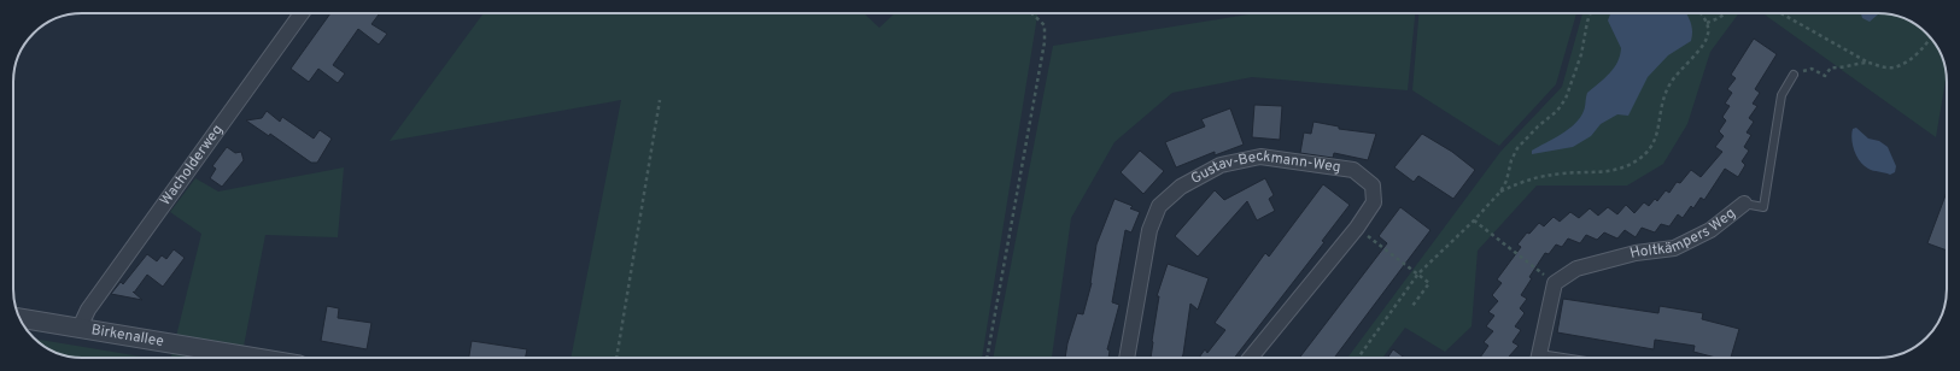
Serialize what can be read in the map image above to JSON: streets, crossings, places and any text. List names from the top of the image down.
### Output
{
  "streets": {
    "street": [
      "Wacholderweg",
      "Gustav-Beckmann-Weg",
      "Holtkämpers Weg",
      "Birkenallee"
    ]
  },
  "crossings": [
    ["Wacholderweg", "Birkenallee"]
  ]
}
